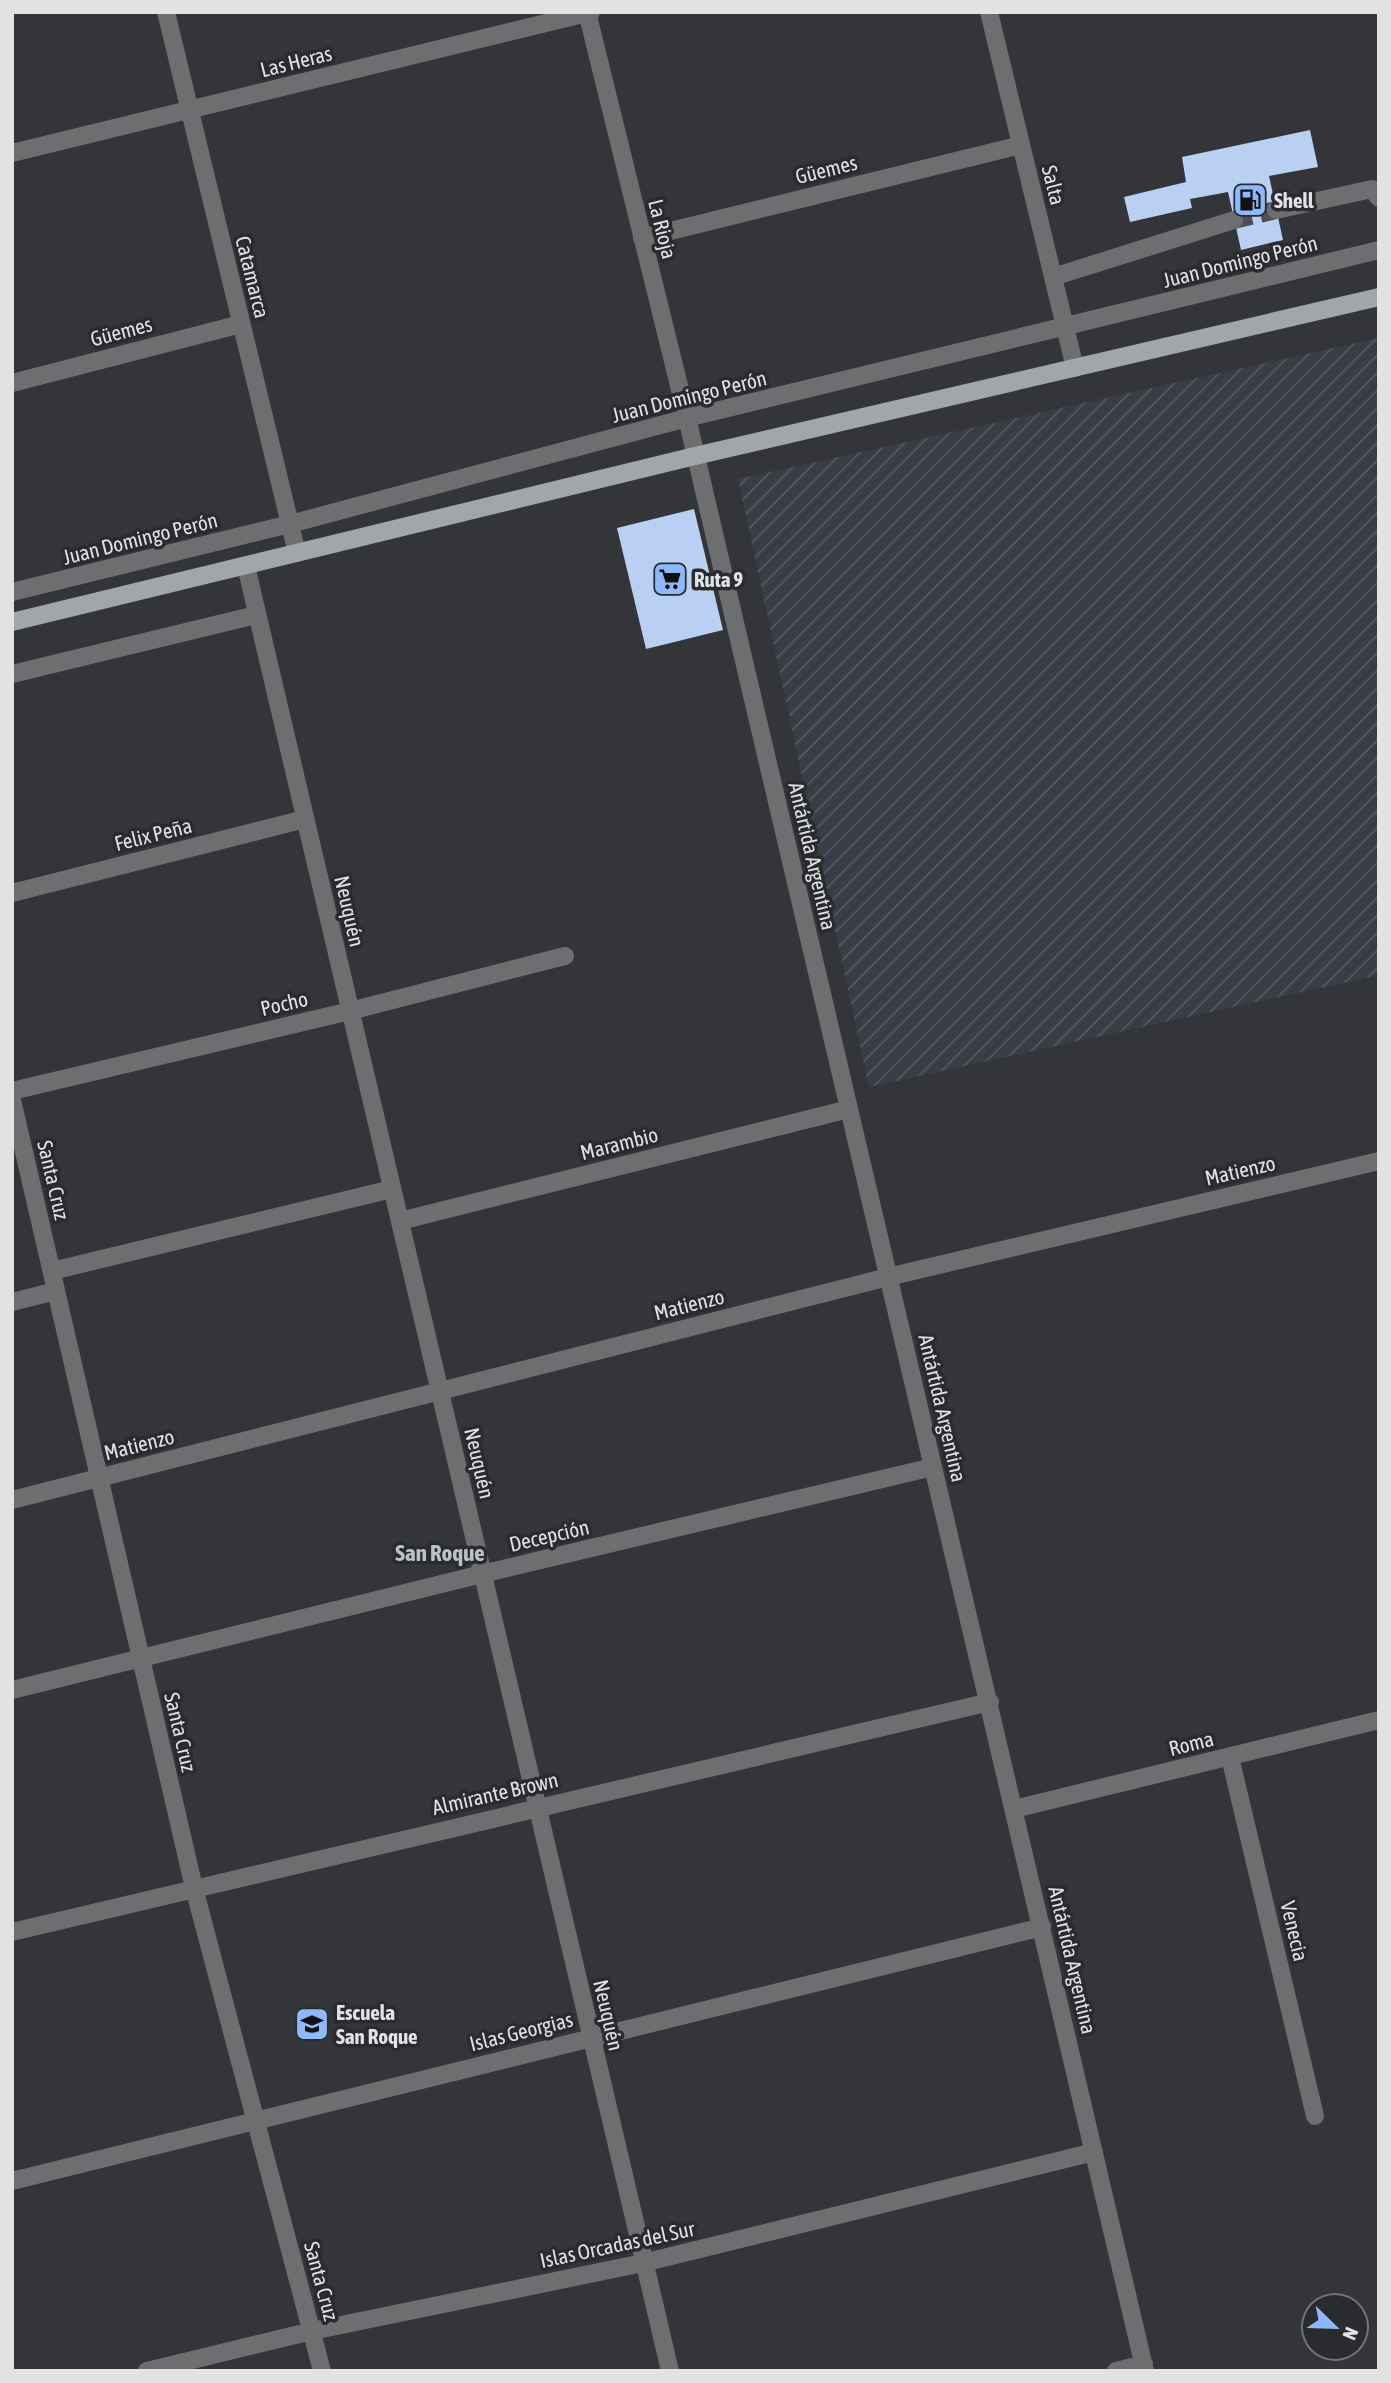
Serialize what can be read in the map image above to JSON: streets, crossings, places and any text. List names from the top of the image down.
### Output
{
  "streets": {
    "street": [
      "Las Heras",
      "Güemes",
      "Salta",
      "La Rioja",
      "Juan Domingo Perón",
      "Catamarca",
      "Felix Peña",
      "Antártida Argentina",
      "Neuquén",
      "Pocho",
      "Marambio",
      "Matienzo",
      "Santa Cruz",
      "Decepción",
      "Roma",
      "Almirante Brown",
      "Venecia",
      "Islas Georgias",
      "Islas Orcadas del Sur"
    ]
  },
  "crossings": [
    ["Las Heras", "La Rioja"],
    ["Las Heras", "Catamarca"],
    ["Güemes", "Salta"],
    ["Güemes", "La Rioja"],
    ["Güemes", "Catamarca"],
    ["Salta", "Juan Domingo Perón"],
    ["La Rioja", "Juan Domingo Perón"],
    ["La Rioja", "Antártida Argentina"],
    ["Juan Domingo Perón", "Catamarca"],
    ["Felix Peña", "Neuquén"],
    ["Antártida Argentina", "Marambio"],
    ["Antártida Argentina", "Matienzo"],
    ["Antártida Argentina", "Decepción"],
    ["Antártida Argentina", "Roma"],
    ["Antártida Argentina", "Almirante Brown"],
    ["Antártida Argentina", "Islas Georgias"],
    ["Antártida Argentina", "Islas Orcadas del Sur"],
    ["Neuquén", "Pocho"],
    ["Neuquén", "Marambio"],
    ["Neuquén", "Matienzo"],
    ["Neuquén", "Decepción"],
    ["Neuquén", "Almirante Brown"],
    ["Neuquén", "Islas Georgias"],
    ["Neuquén", "Islas Orcadas del Sur"],
    ["Matienzo", "Santa Cruz"],
    ["Santa Cruz", "Decepción"],
    ["Santa Cruz", "Almirante Brown"],
    ["Santa Cruz", "Islas Georgias"],
    ["Santa Cruz", "Islas Orcadas del Sur"],
    ["Roma", "Venecia"]
  ],
  "districts": ["San Roque"],
  "places": {
    "fuel station": ["Shell"],
    "supermarket": ["Ruta 9"],
    "school or university": ["Escuela San Roque"]
  },
  "north": "bottom right"
}
